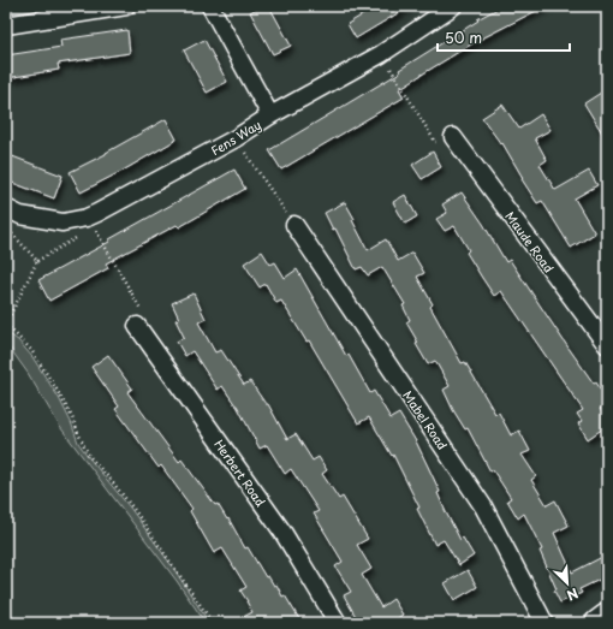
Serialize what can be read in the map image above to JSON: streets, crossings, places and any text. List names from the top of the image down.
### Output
{
  "streets": {
    "street": [
      "Fens Way",
      "Maude Road",
      "Mabel Road",
      "Herbert Road"
    ]
  },
  "scale_bar": "50 m",
  "north": "bottom right"
}
